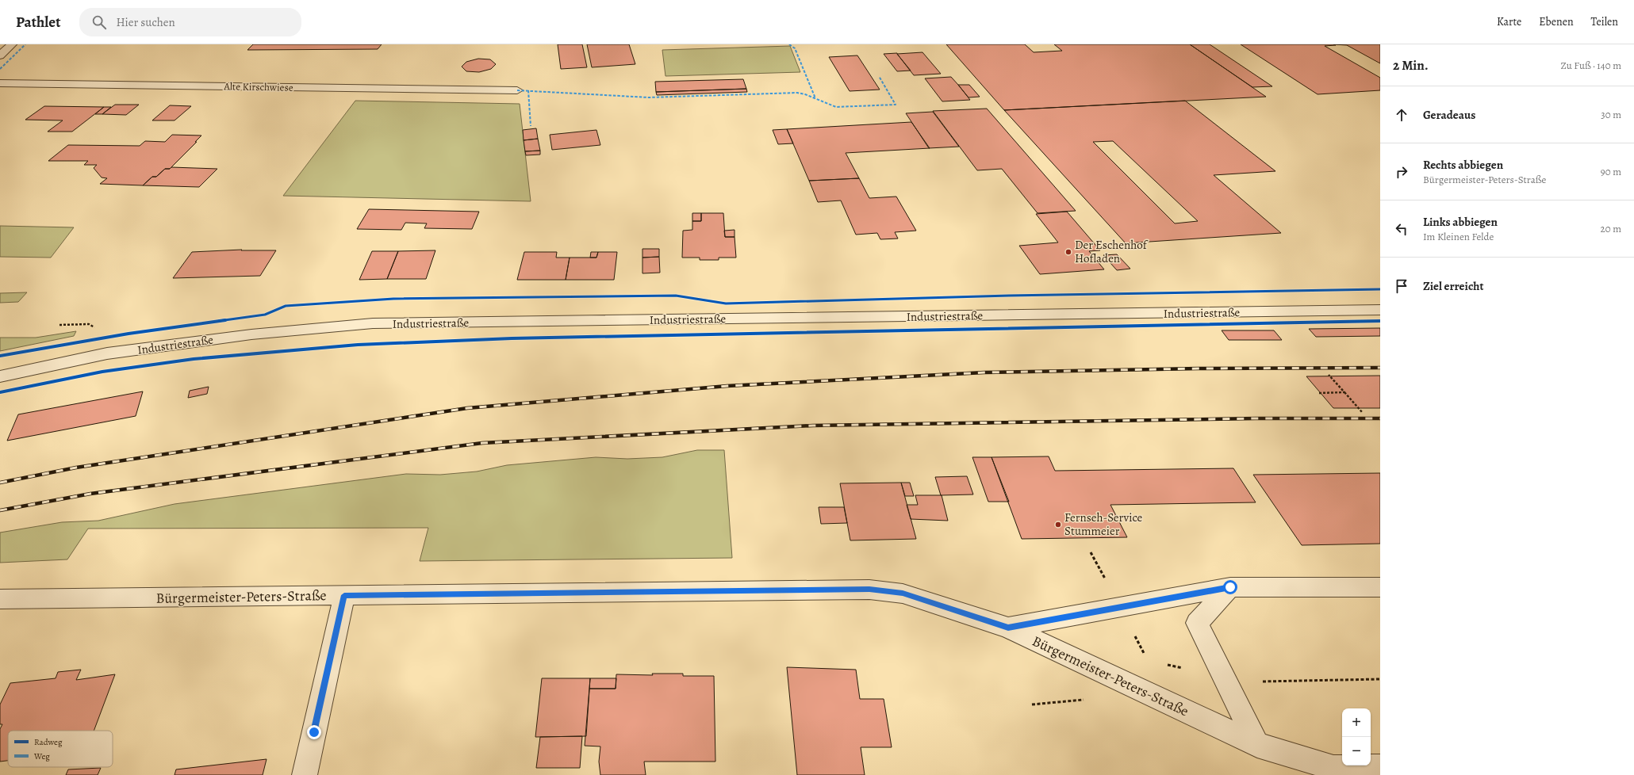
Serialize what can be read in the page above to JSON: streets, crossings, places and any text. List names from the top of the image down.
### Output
{
  "streets": {
    "street": ["Alte Kirschwiese", "Industriestraße", "Bürgermeister-Peters-Straße"]
  },
  "places": ["Der Eschenhof Hofladen", "Fernseh-Service Stummeier"],
  "legend": ["Radweg", "Weg"],
  "page": {
    "header": "Pathlet",
    "search": "Hier suchen",
    "nav": ["Karte", "Ebenen", "Teilen"],
    "heading": ["2 Min.", "Zu Fuß · 140 m"],
    "list": [
      ["Geradeaus", "30 m"],
      ["Rechts abbiegen", "Bürgermeister-Peters-Straße", "90 m"],
      ["Links abbiegen", "Im Kleinen Felde", "20 m"],
      "Ziel erreicht"
    ],
    "map_buttons": ["+", "−"]
  }
}
